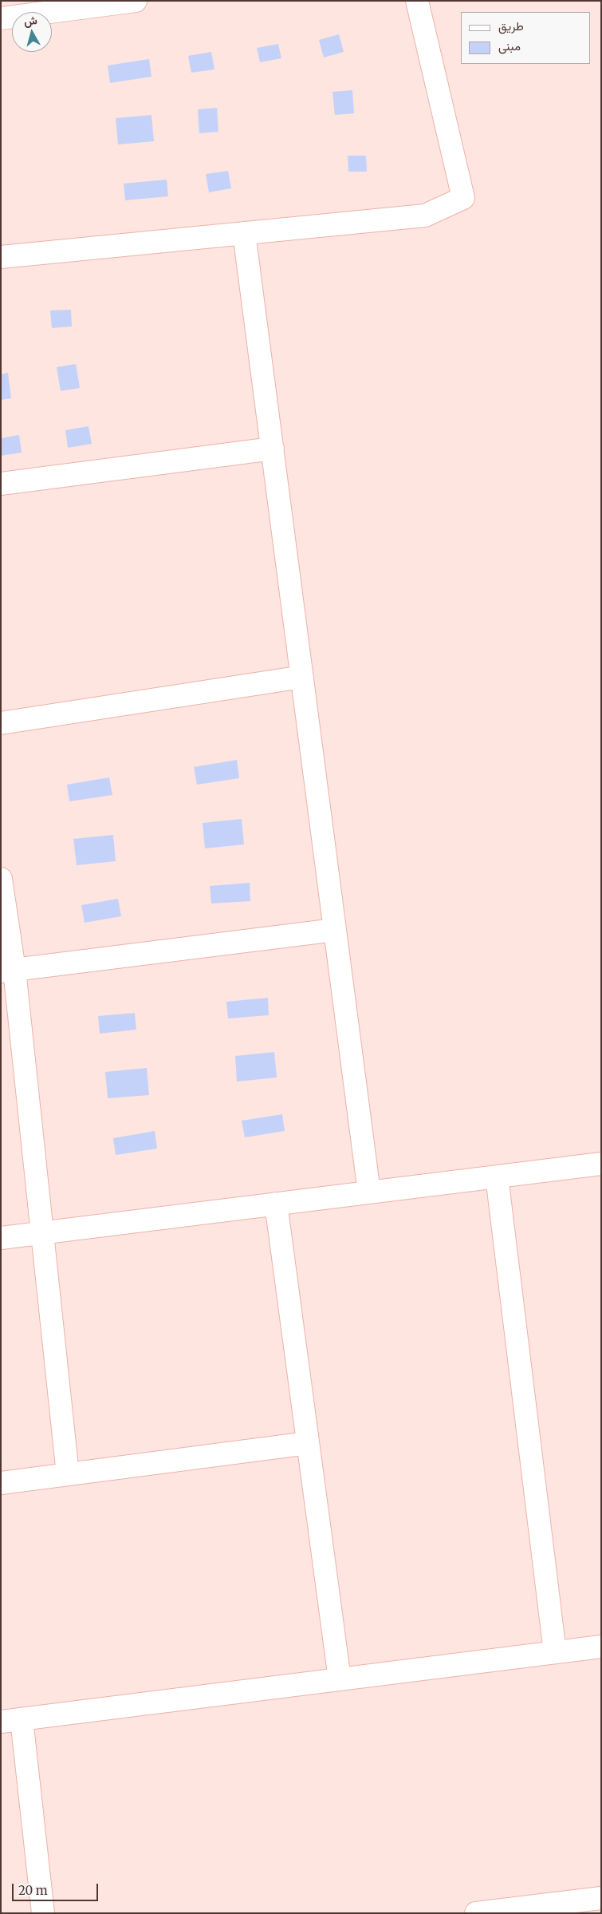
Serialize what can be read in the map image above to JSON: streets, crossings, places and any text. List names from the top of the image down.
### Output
{
  "legend": ["طريق", "مبنى"],
  "scale_bar": "20 m",
  "north": "top"
}
